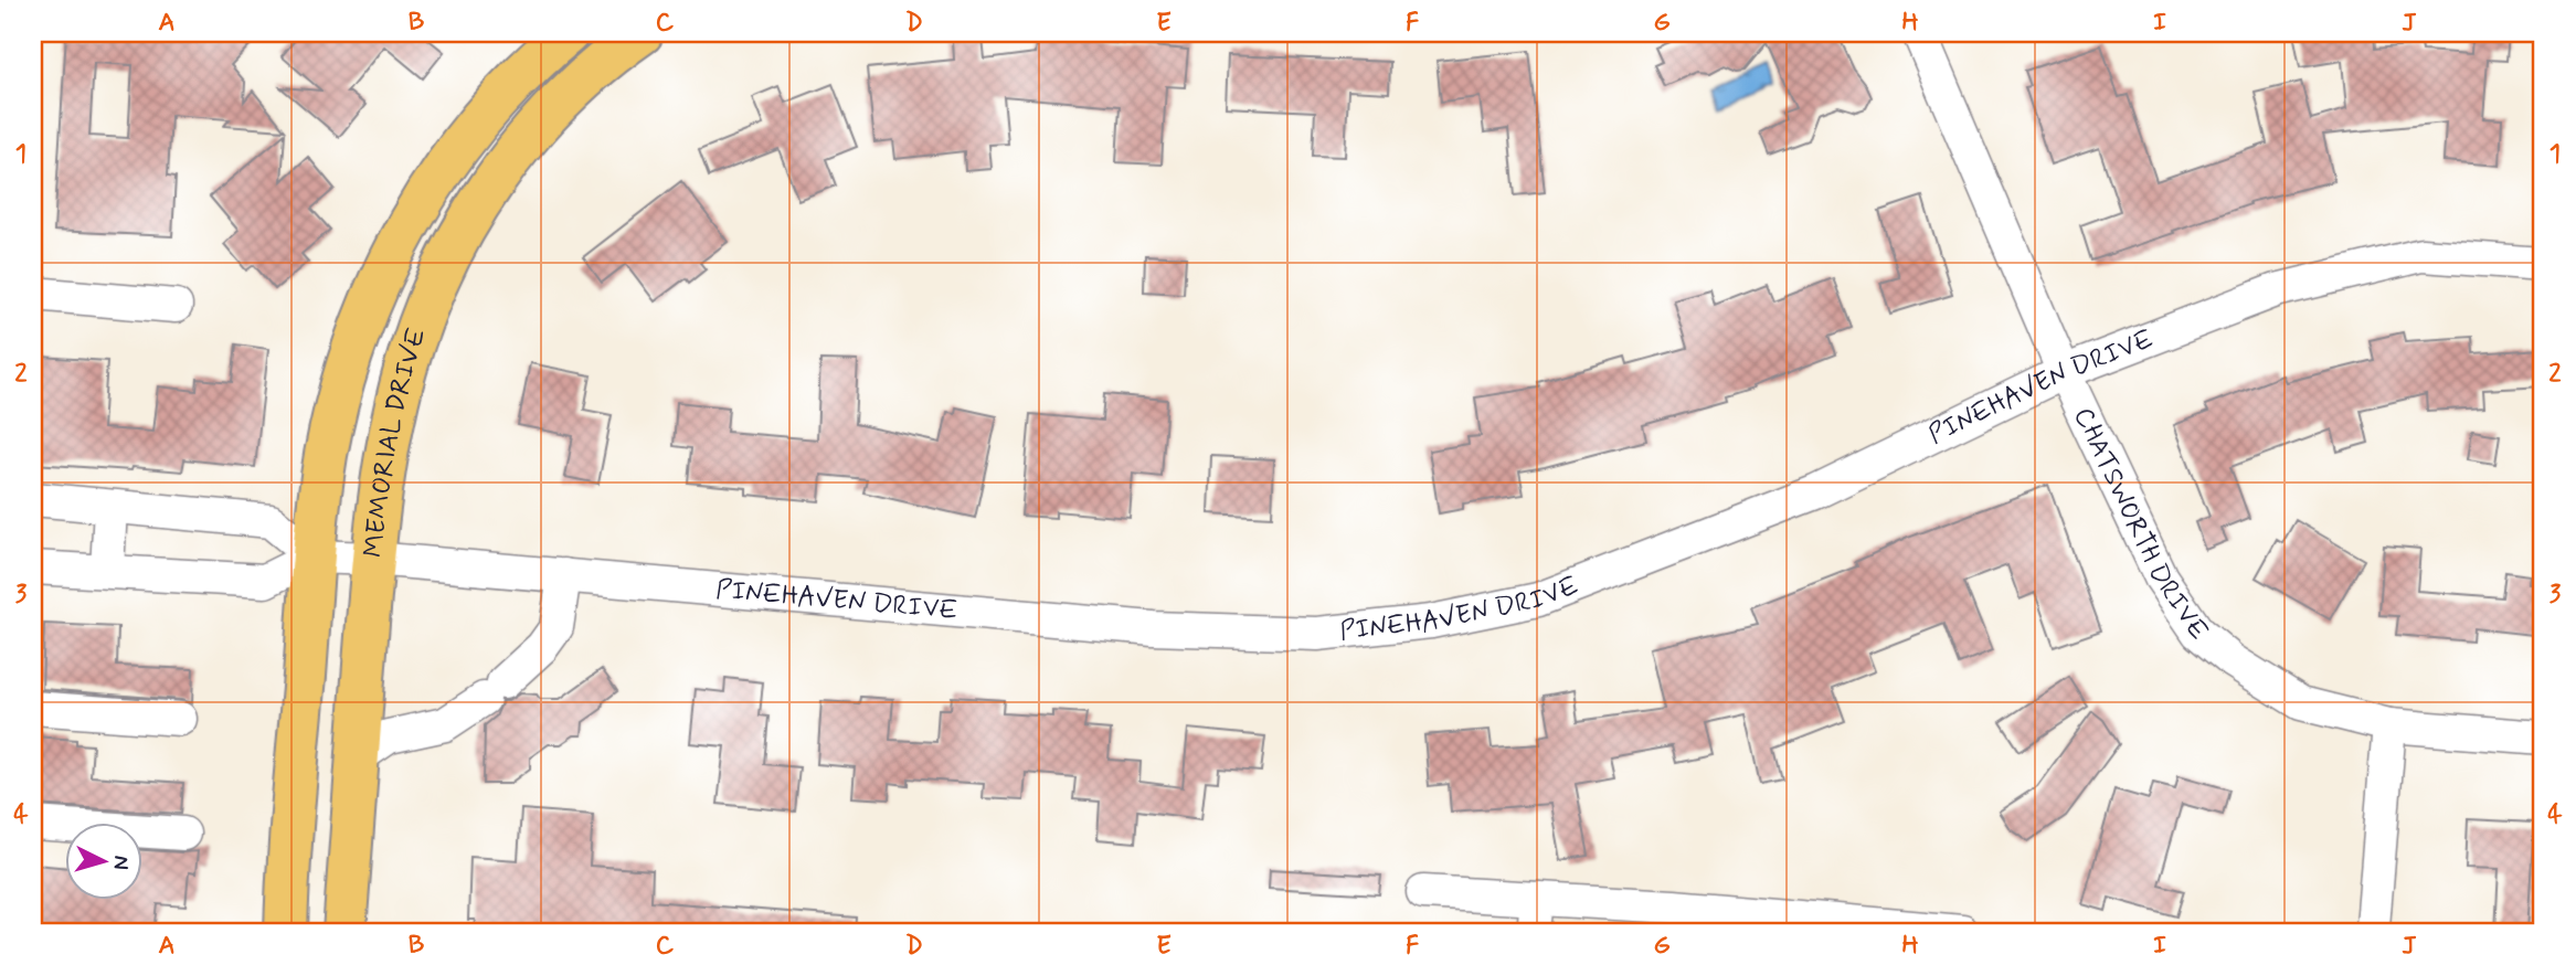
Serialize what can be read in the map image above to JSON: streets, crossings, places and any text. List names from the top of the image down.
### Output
{
  "streets": {
    "main road": ["MEMORIAL DRIVE"],
    "street": ["PINEHAVEN DRIVE", "CHATSWORTH DRIVE"]
  },
  "crossings": [
    ["PINEHAVEN DRIVE", "MEMORIAL DRIVE"],
    ["PINEHAVEN DRIVE", "CHATSWORTH DRIVE"]
  ],
  "north": "right",
  "grid": {
    "columns": [
      "A",
      "B",
      "C",
      "D",
      "E",
      "F",
      "G",
      "H",
      "I",
      "J"
    ],
    "rows": [
      "1",
      "2",
      "3",
      "4"
    ]
  }
}
